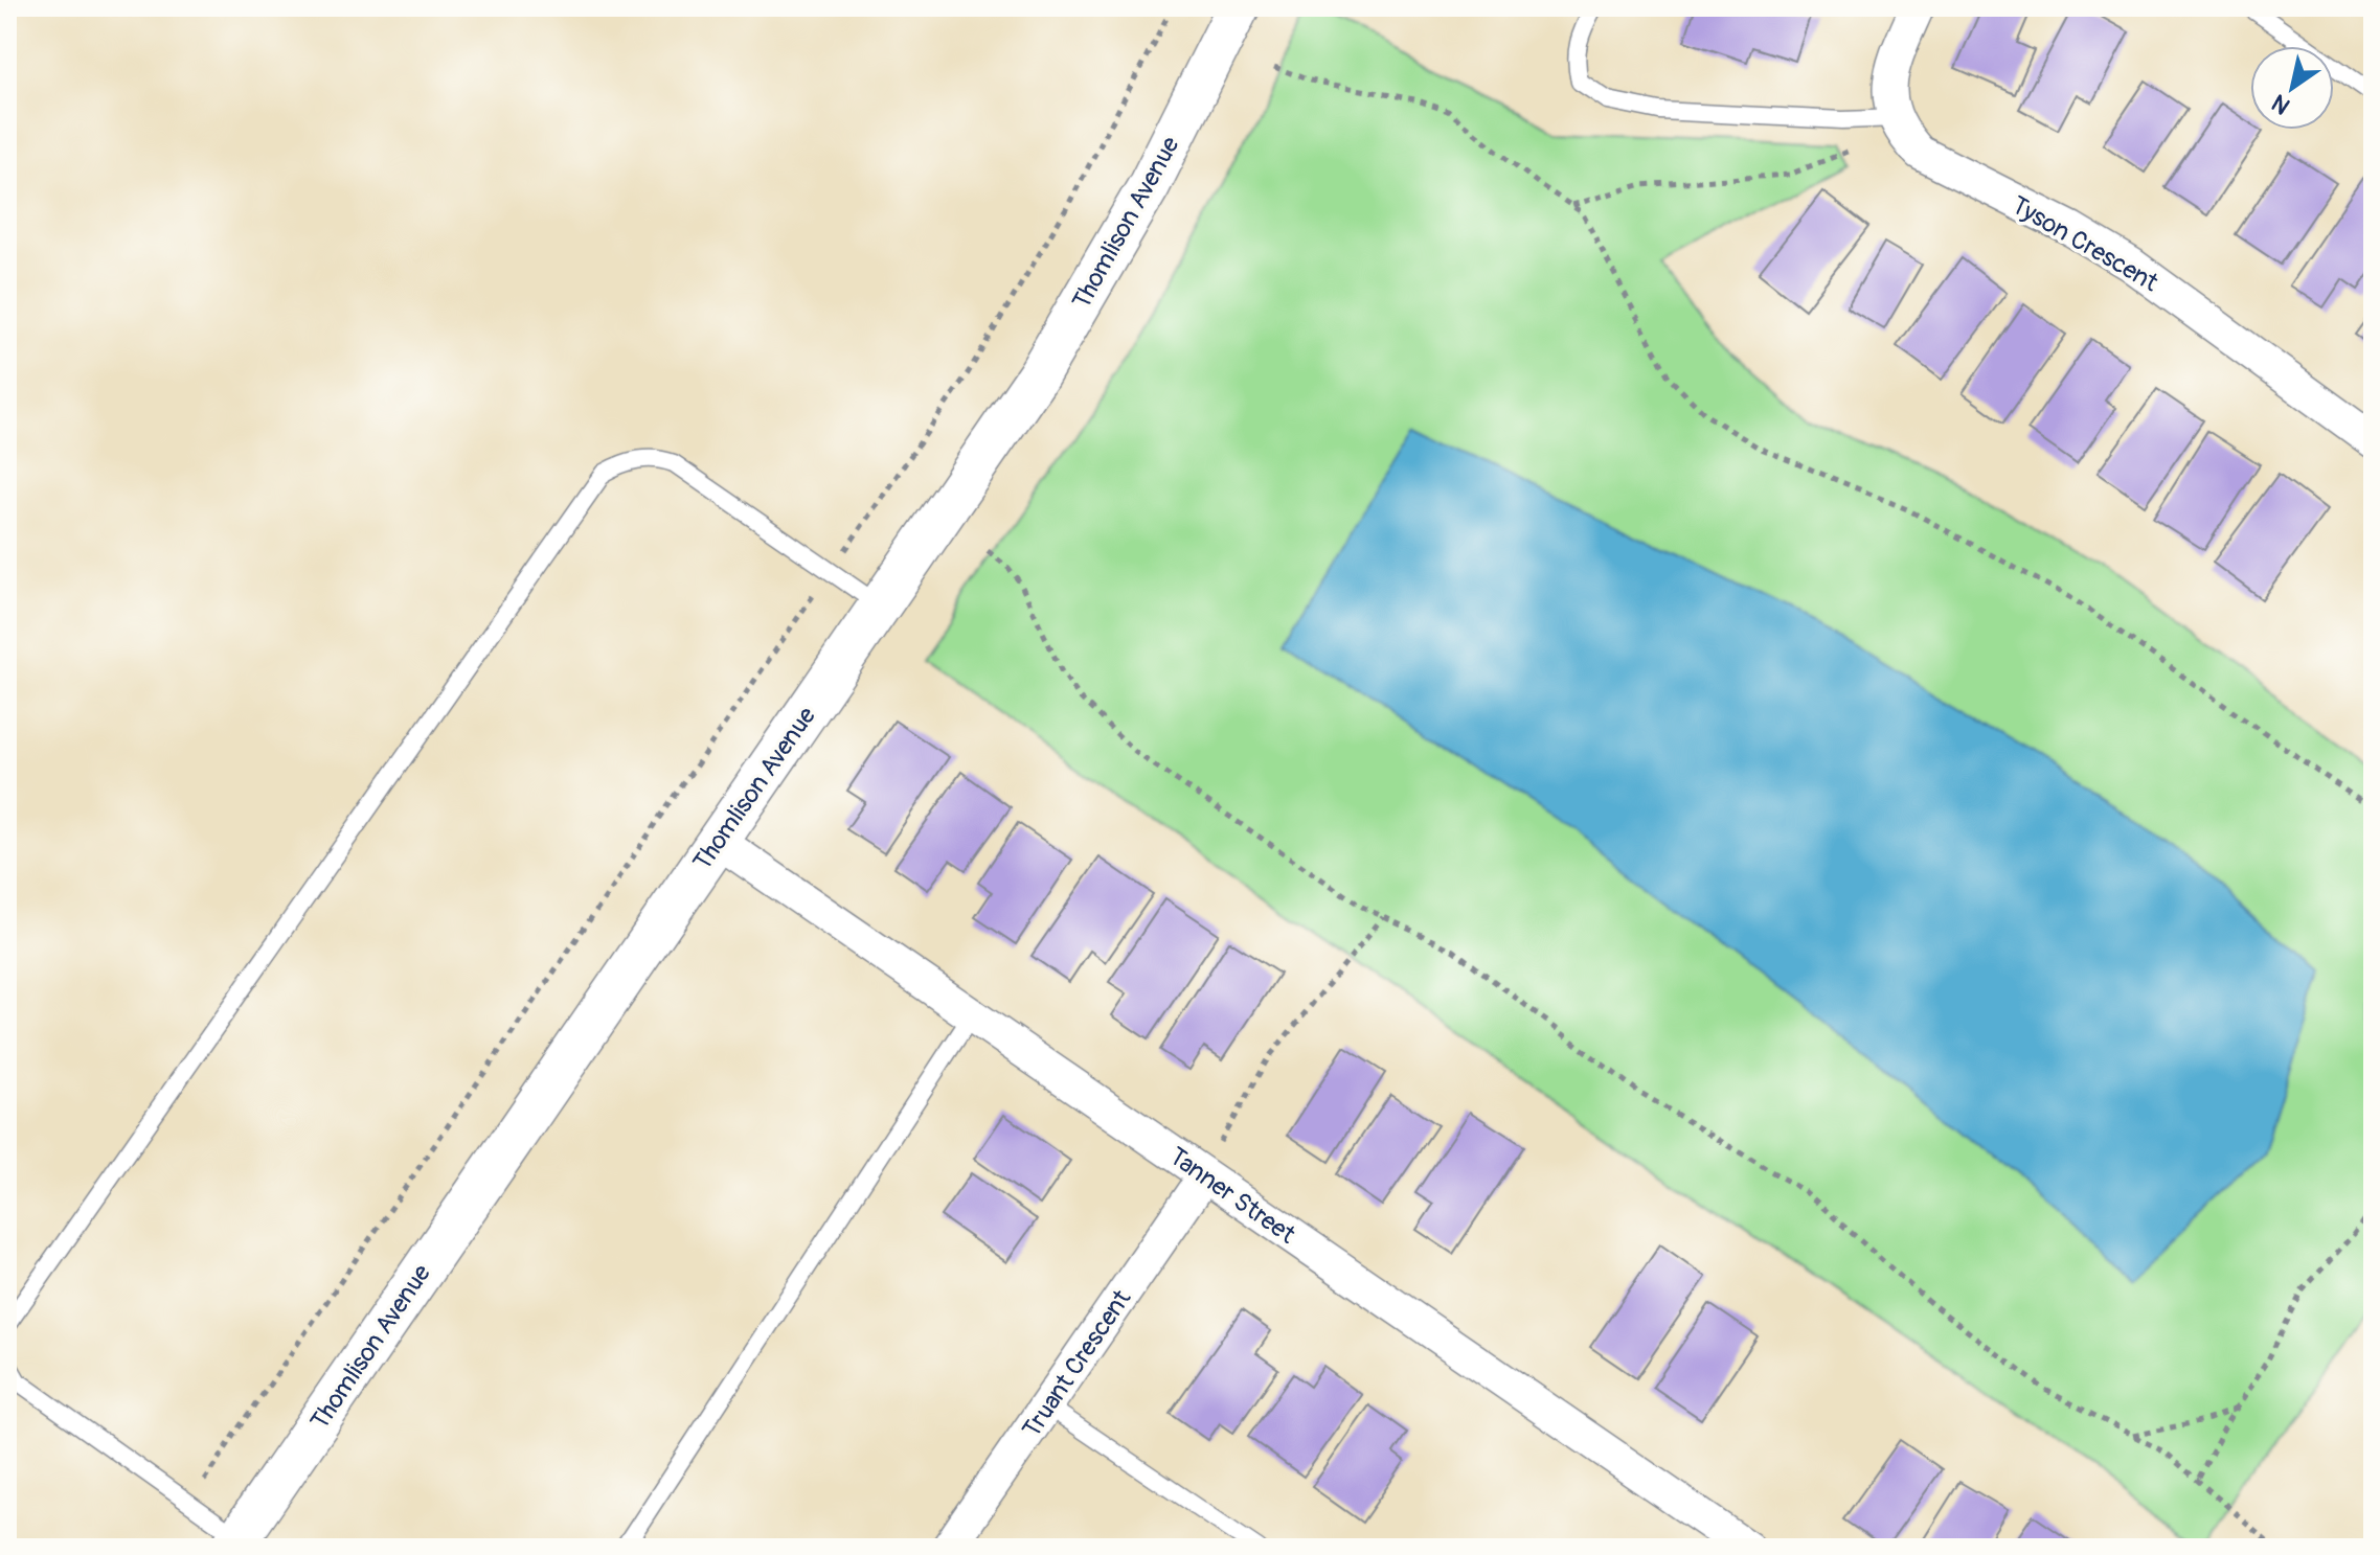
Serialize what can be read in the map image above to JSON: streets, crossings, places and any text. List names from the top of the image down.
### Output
{
  "streets": {
    "street": [
      "Thomlison Avenue",
      "Tyson Crescent",
      "Tanner Street",
      "Truant Crescent"
    ]
  },
  "crossings": [
    ["Thomlison Avenue", "Tanner Street"],
    ["Tanner Street", "Truant Crescent"]
  ],
  "north": "bottom left"
}
